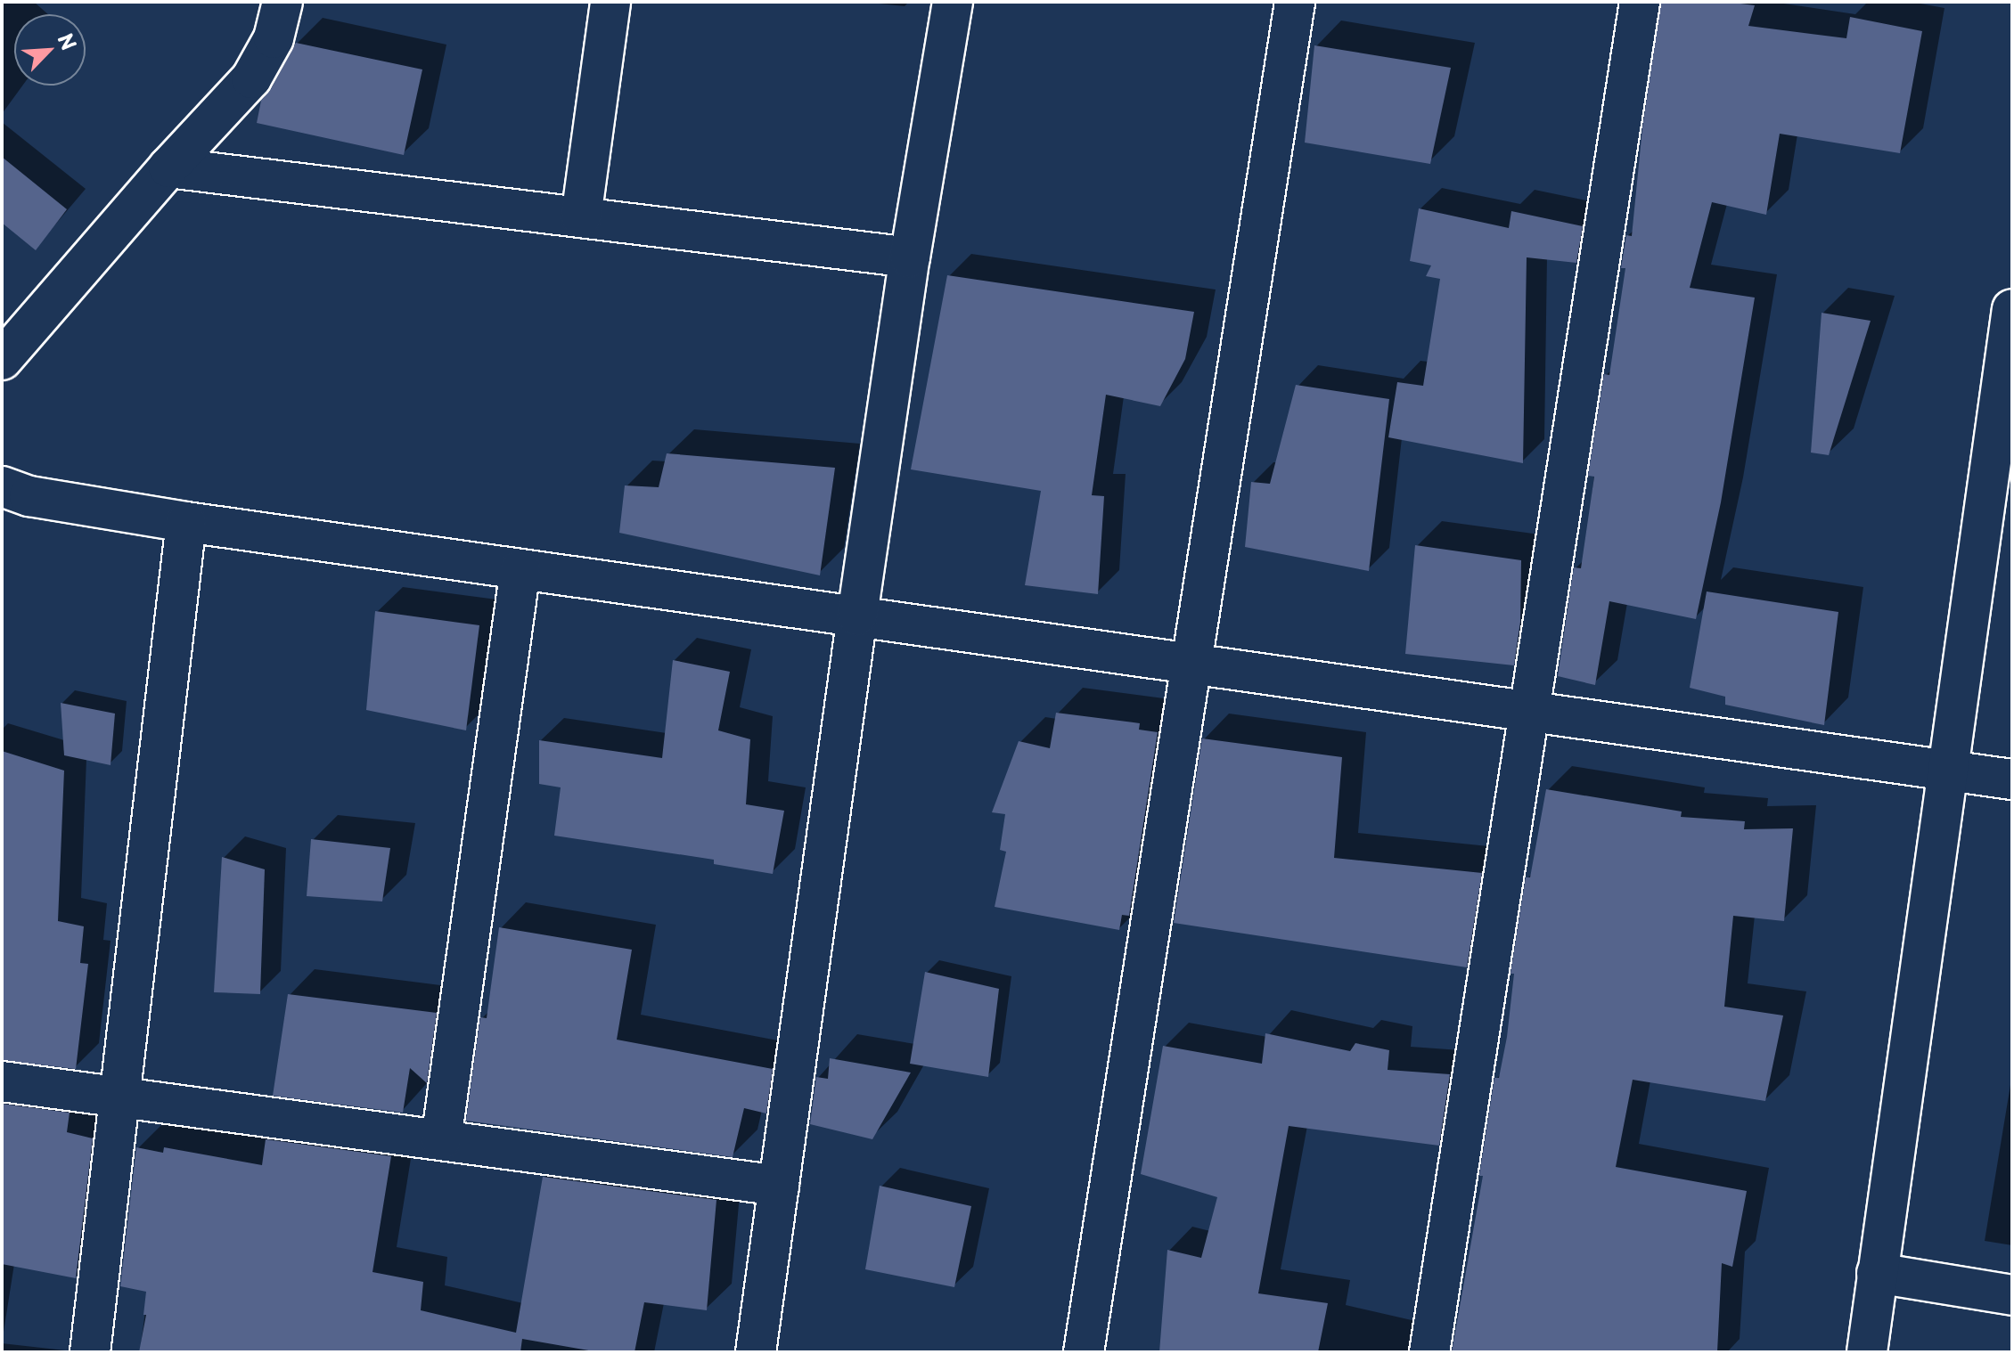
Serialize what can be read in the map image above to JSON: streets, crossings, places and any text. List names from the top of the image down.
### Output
{
  "north": "top right"
}
